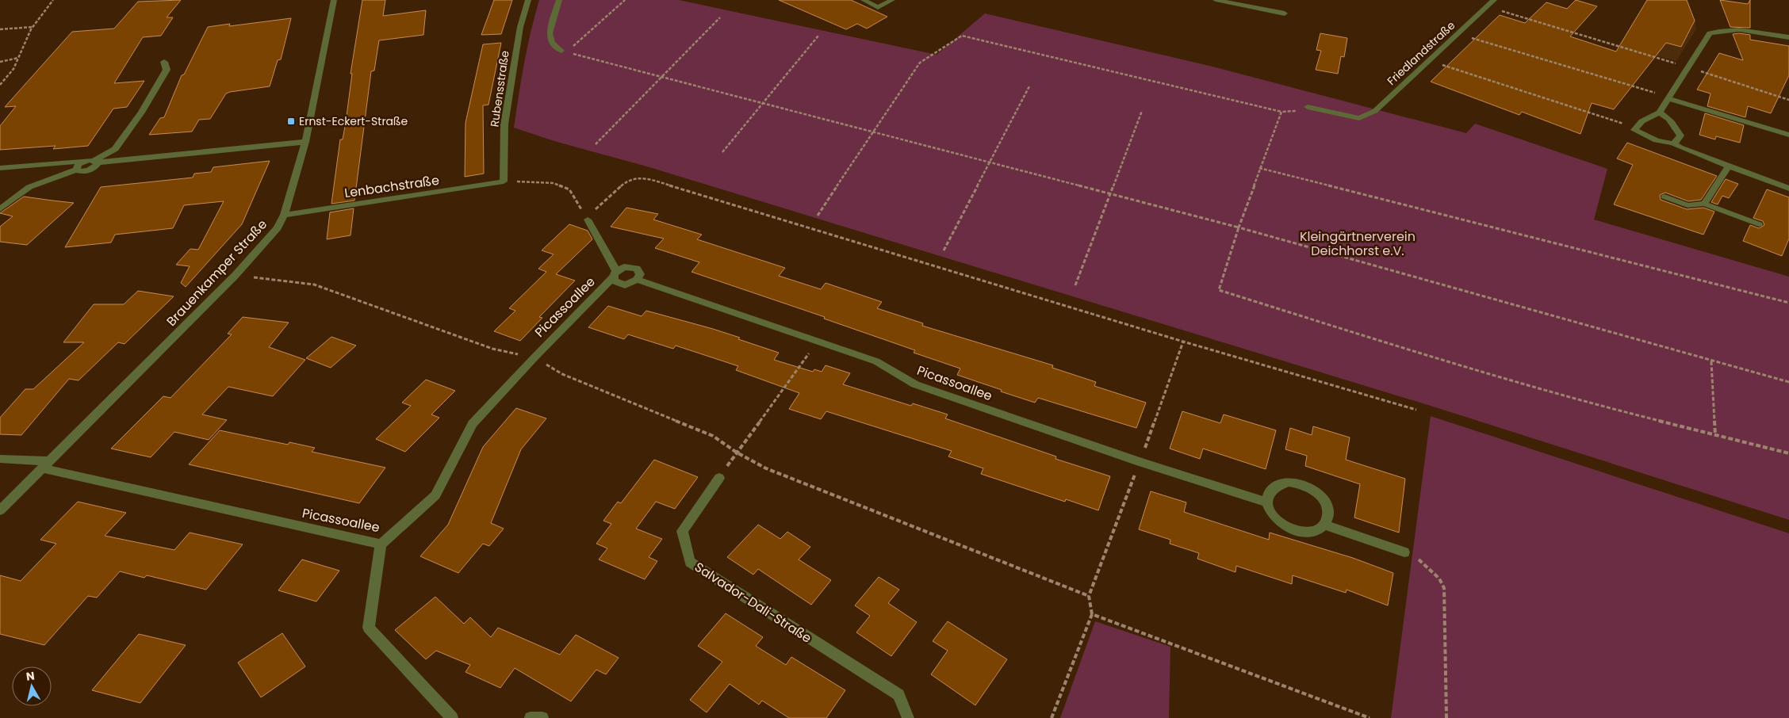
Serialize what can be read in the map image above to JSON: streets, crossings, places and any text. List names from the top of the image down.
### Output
{
  "streets": {
    "street": [
      "Friedlandstraße",
      "Rubensstraße",
      "Lenbachstraße",
      "Brauenkamper Straße",
      "Picassoallee",
      "Salvador-Dali-Straße"
    ]
  },
  "crossings": [
    ["Rubensstraße", "Lenbachstraße"],
    ["Lenbachstraße", "Brauenkamper Straße"],
    ["Brauenkamper Straße", "Picassoallee"]
  ],
  "parks": ["Kleingärtnerverein Deichhorst e.V."],
  "places": {
    "transit": ["Ernst-Eckert-Straße"]
  },
  "north": "top"
}
